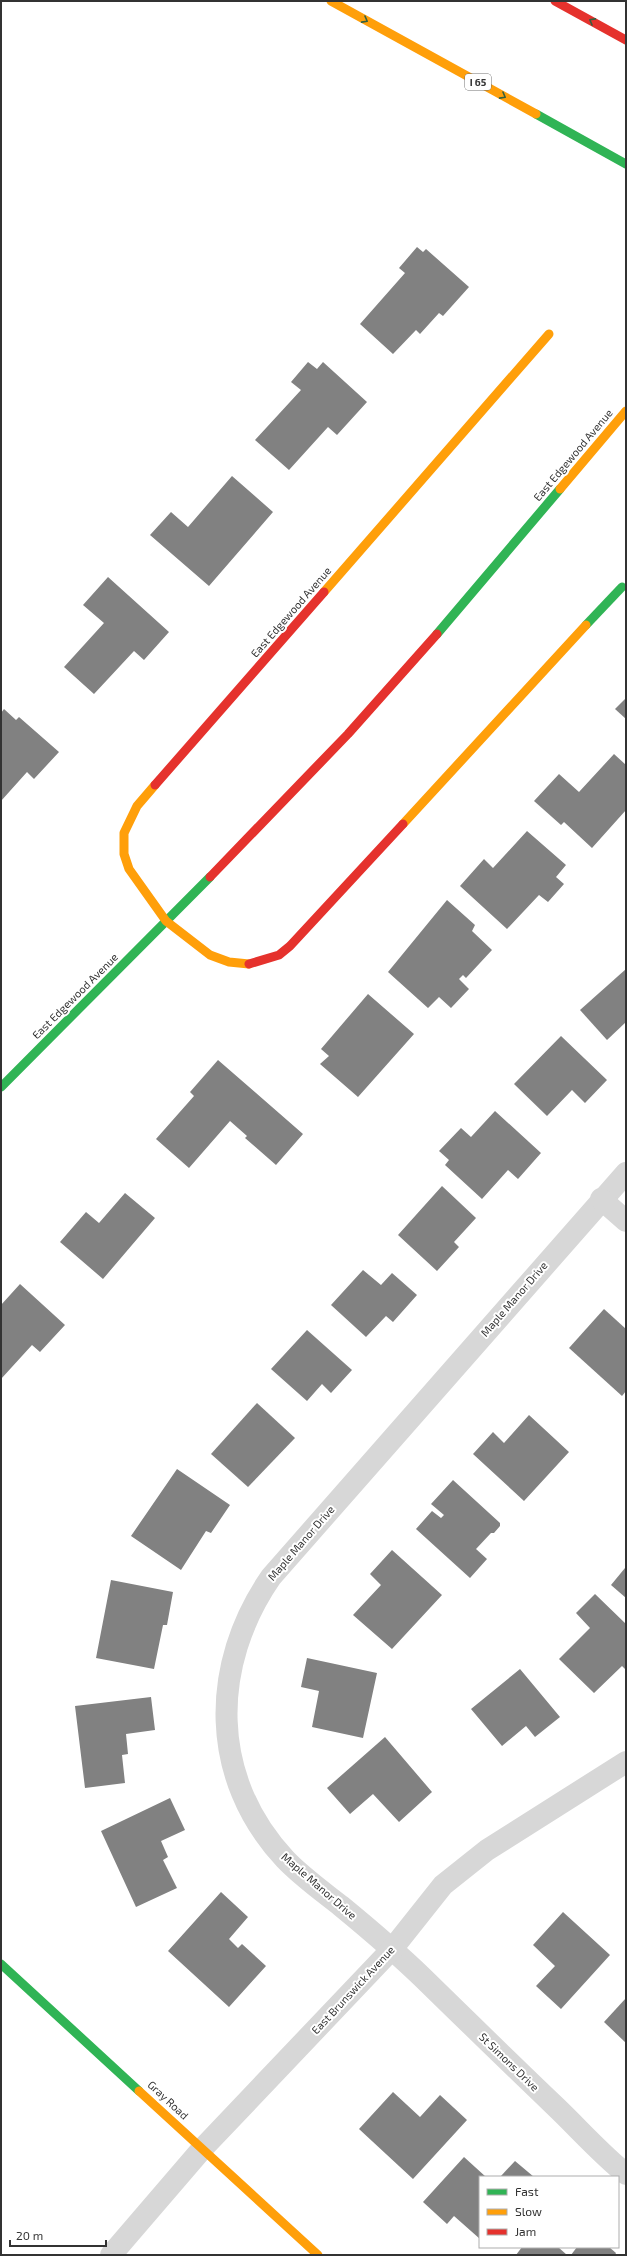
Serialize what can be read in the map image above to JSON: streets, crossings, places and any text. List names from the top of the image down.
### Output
{
  "streets": {
    "main road": ["I 65", "East Edgewood Avenue", "Gray Road"],
    "street": ["Maple Manor Drive", "East Brunswick Avenue", "St Simons Drive"]
  },
  "crossings": [
    ["Maple Manor Drive", "East Brunswick Avenue"],
    ["Maple Manor Drive", "St Simons Drive"],
    ["East Brunswick Avenue", "St Simons Drive"],
    ["East Brunswick Avenue", "Gray Road"]
  ],
  "legend": ["Fast", "Slow", "Jam"],
  "scale_bar": "20 m"
}
